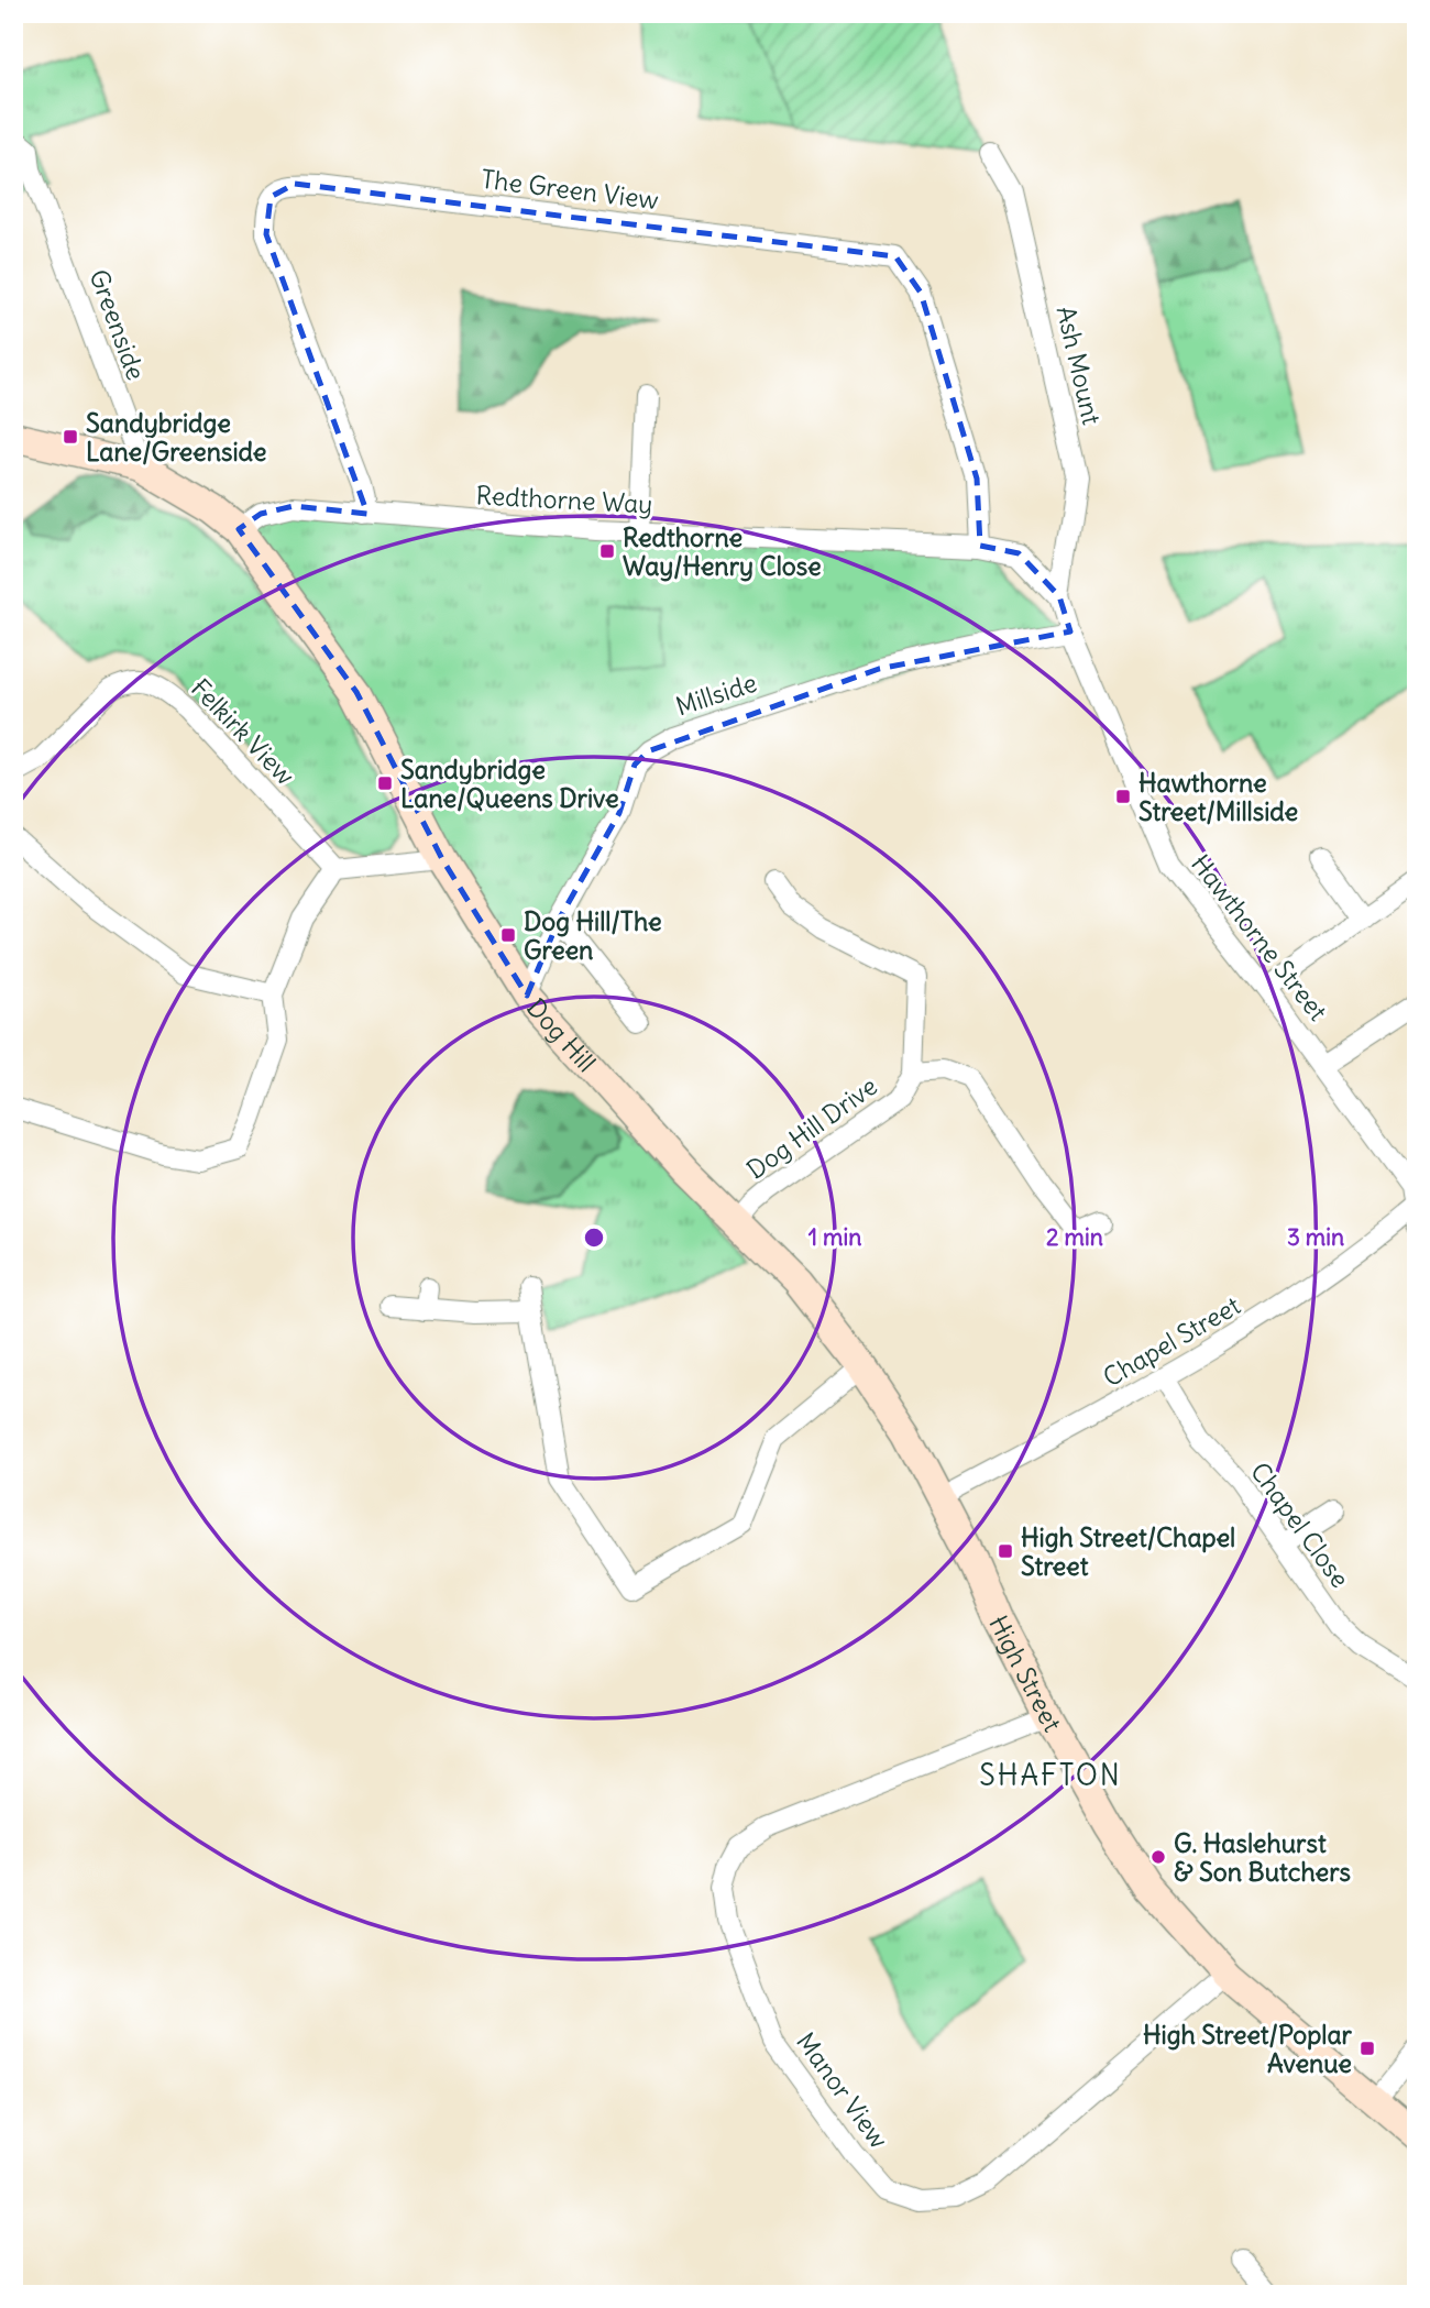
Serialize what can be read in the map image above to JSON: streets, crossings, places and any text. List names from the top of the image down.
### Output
{
  "streets": {
    "street": [
      "The Green View",
      "Greenside",
      "Ash Mount",
      "Redthorne Way",
      "Millside",
      "Felkirk View",
      "Hawthorne Street",
      "Dog Hill",
      "Dog Hill Drive",
      "Chapel Street",
      "Chapel Close",
      "High Street",
      "Manor View"
    ]
  },
  "crossings": [
    ["The Green View", "Redthorne Way"],
    ["Greenside", "Dog Hill"],
    ["Ash Mount", "Redthorne Way"],
    ["Ash Mount", "Hawthorne Street"],
    ["Redthorne Way", "Hawthorne Street"],
    ["Redthorne Way", "Dog Hill"],
    ["Millside", "Hawthorne Street"],
    ["Millside", "Dog Hill"],
    ["Hawthorne Street", "Chapel Street"],
    ["Dog Hill", "Dog Hill Drive"],
    ["Dog Hill", "Chapel Street"],
    ["Dog Hill", "High Street"],
    ["Chapel Street", "Chapel Close"],
    ["Chapel Street", "High Street"],
    ["High Street", "Manor View"]
  ],
  "districts": ["SHAFTON"],
  "places": {
    "transit": [
      "Sandybridge Lane/Greenside",
      "Redthorne Way/Henry Close",
      "Sandybridge Lane/Queens Drive",
      "Hawthorne Street/Millside",
      "Dog Hill/The Green",
      "High Street/Chapel Street",
      "High Street/Poplar Avenue"
    ],
    "other": ["G. Haslehurst & Son Butchers"]
  },
  "rings": ["1 min", "2 min", "3 min"]
}
